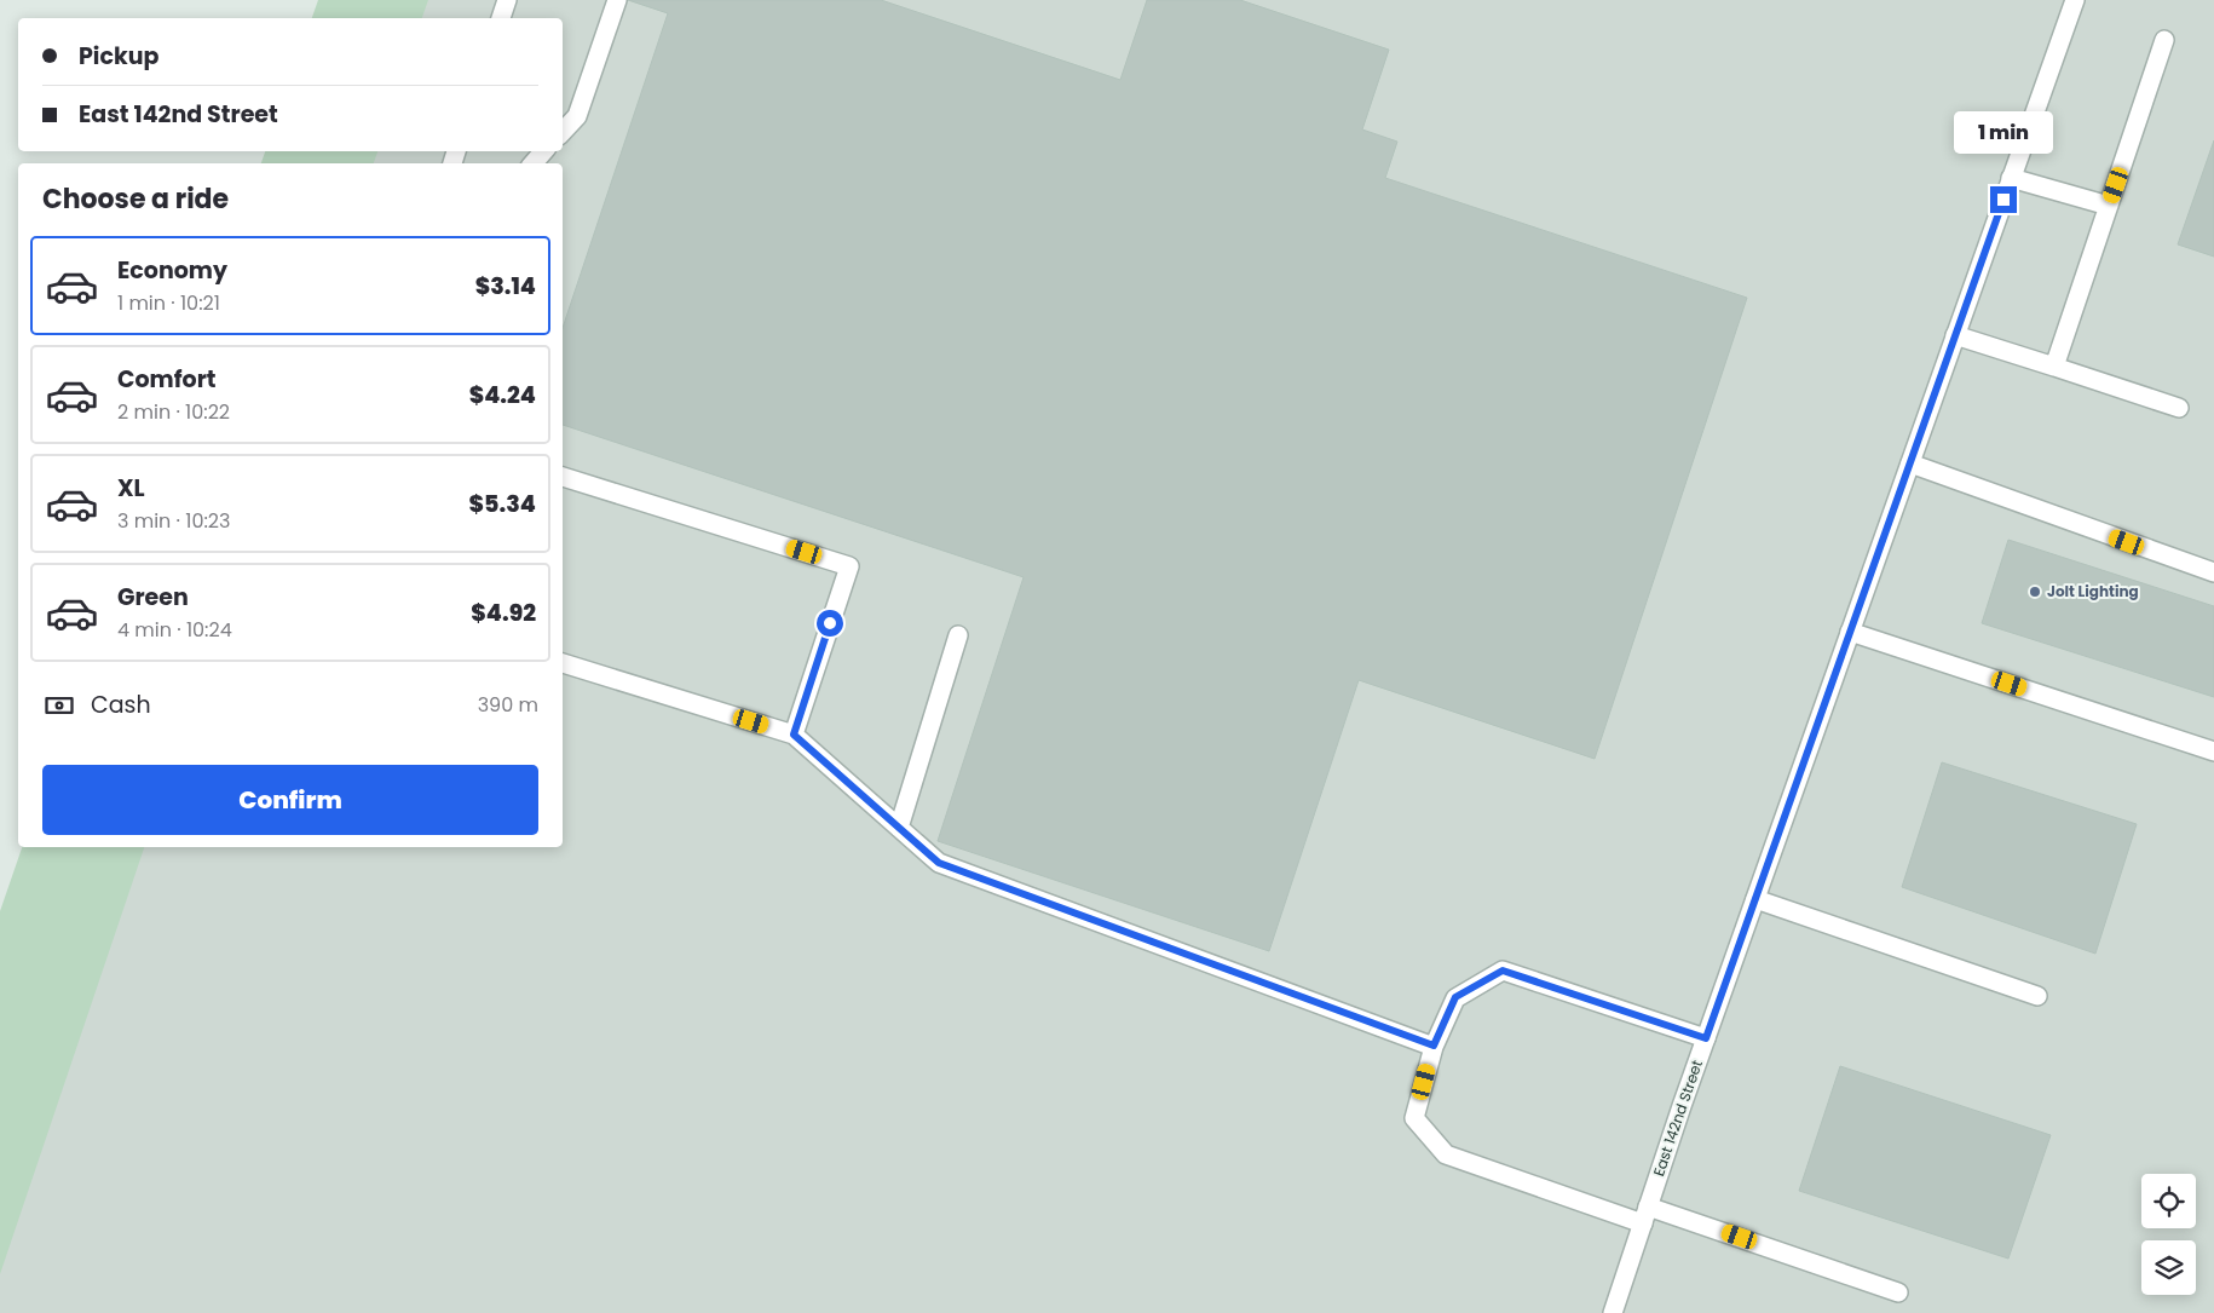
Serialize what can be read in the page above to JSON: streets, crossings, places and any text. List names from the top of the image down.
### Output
{
  "streets": {
    "street": ["East 142nd Street"]
  },
  "places": ["Jolt Lighting"],
  "page": {
    "banner": ["Pickup", "East 142nd Street"],
    "bubble": "1 min",
    "heading": "Choose a ride",
    "list": [
      {
        "name": "Economy",
        "note": "1 min · 10:21",
        "value": "$3.14"
      },
      {
        "name": "Comfort",
        "note": "2 min · 10:22",
        "value": "$4.24"
      },
      {
        "name": "XL",
        "note": "3 min · 10:23",
        "value": "$5.34"
      },
      {
        "name": "Green",
        "note": "4 min · 10:24",
        "value": "$4.92"
      }
    ],
    "pay": ["Cash", "390 m"],
    "buttons": "Confirm"
  }
}
